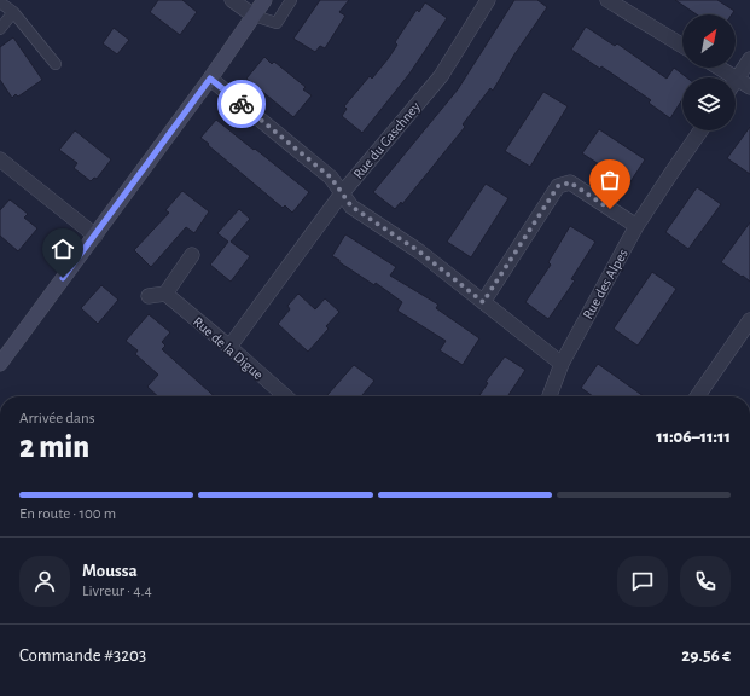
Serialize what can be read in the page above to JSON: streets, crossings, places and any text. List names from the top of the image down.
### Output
{
  "streets": {
    "street": ["Rue du Gaschney", "Rue des Alpes", "Rue de la Digue"]
  },
  "crossings": [
    ["Rue du Gaschney", "Rue de la Digue"]
  ],
  "north": "top right",
  "page": {
    "heading": ["2 min", "Arrivée dans", "11:06–11:11"],
    "panel": [
      "Moussa",
      "Livreur · 4.4",
      "Commande #3203",
      "29.56 €"
    ],
    "bar": "En route · 100 m"
  }
}
